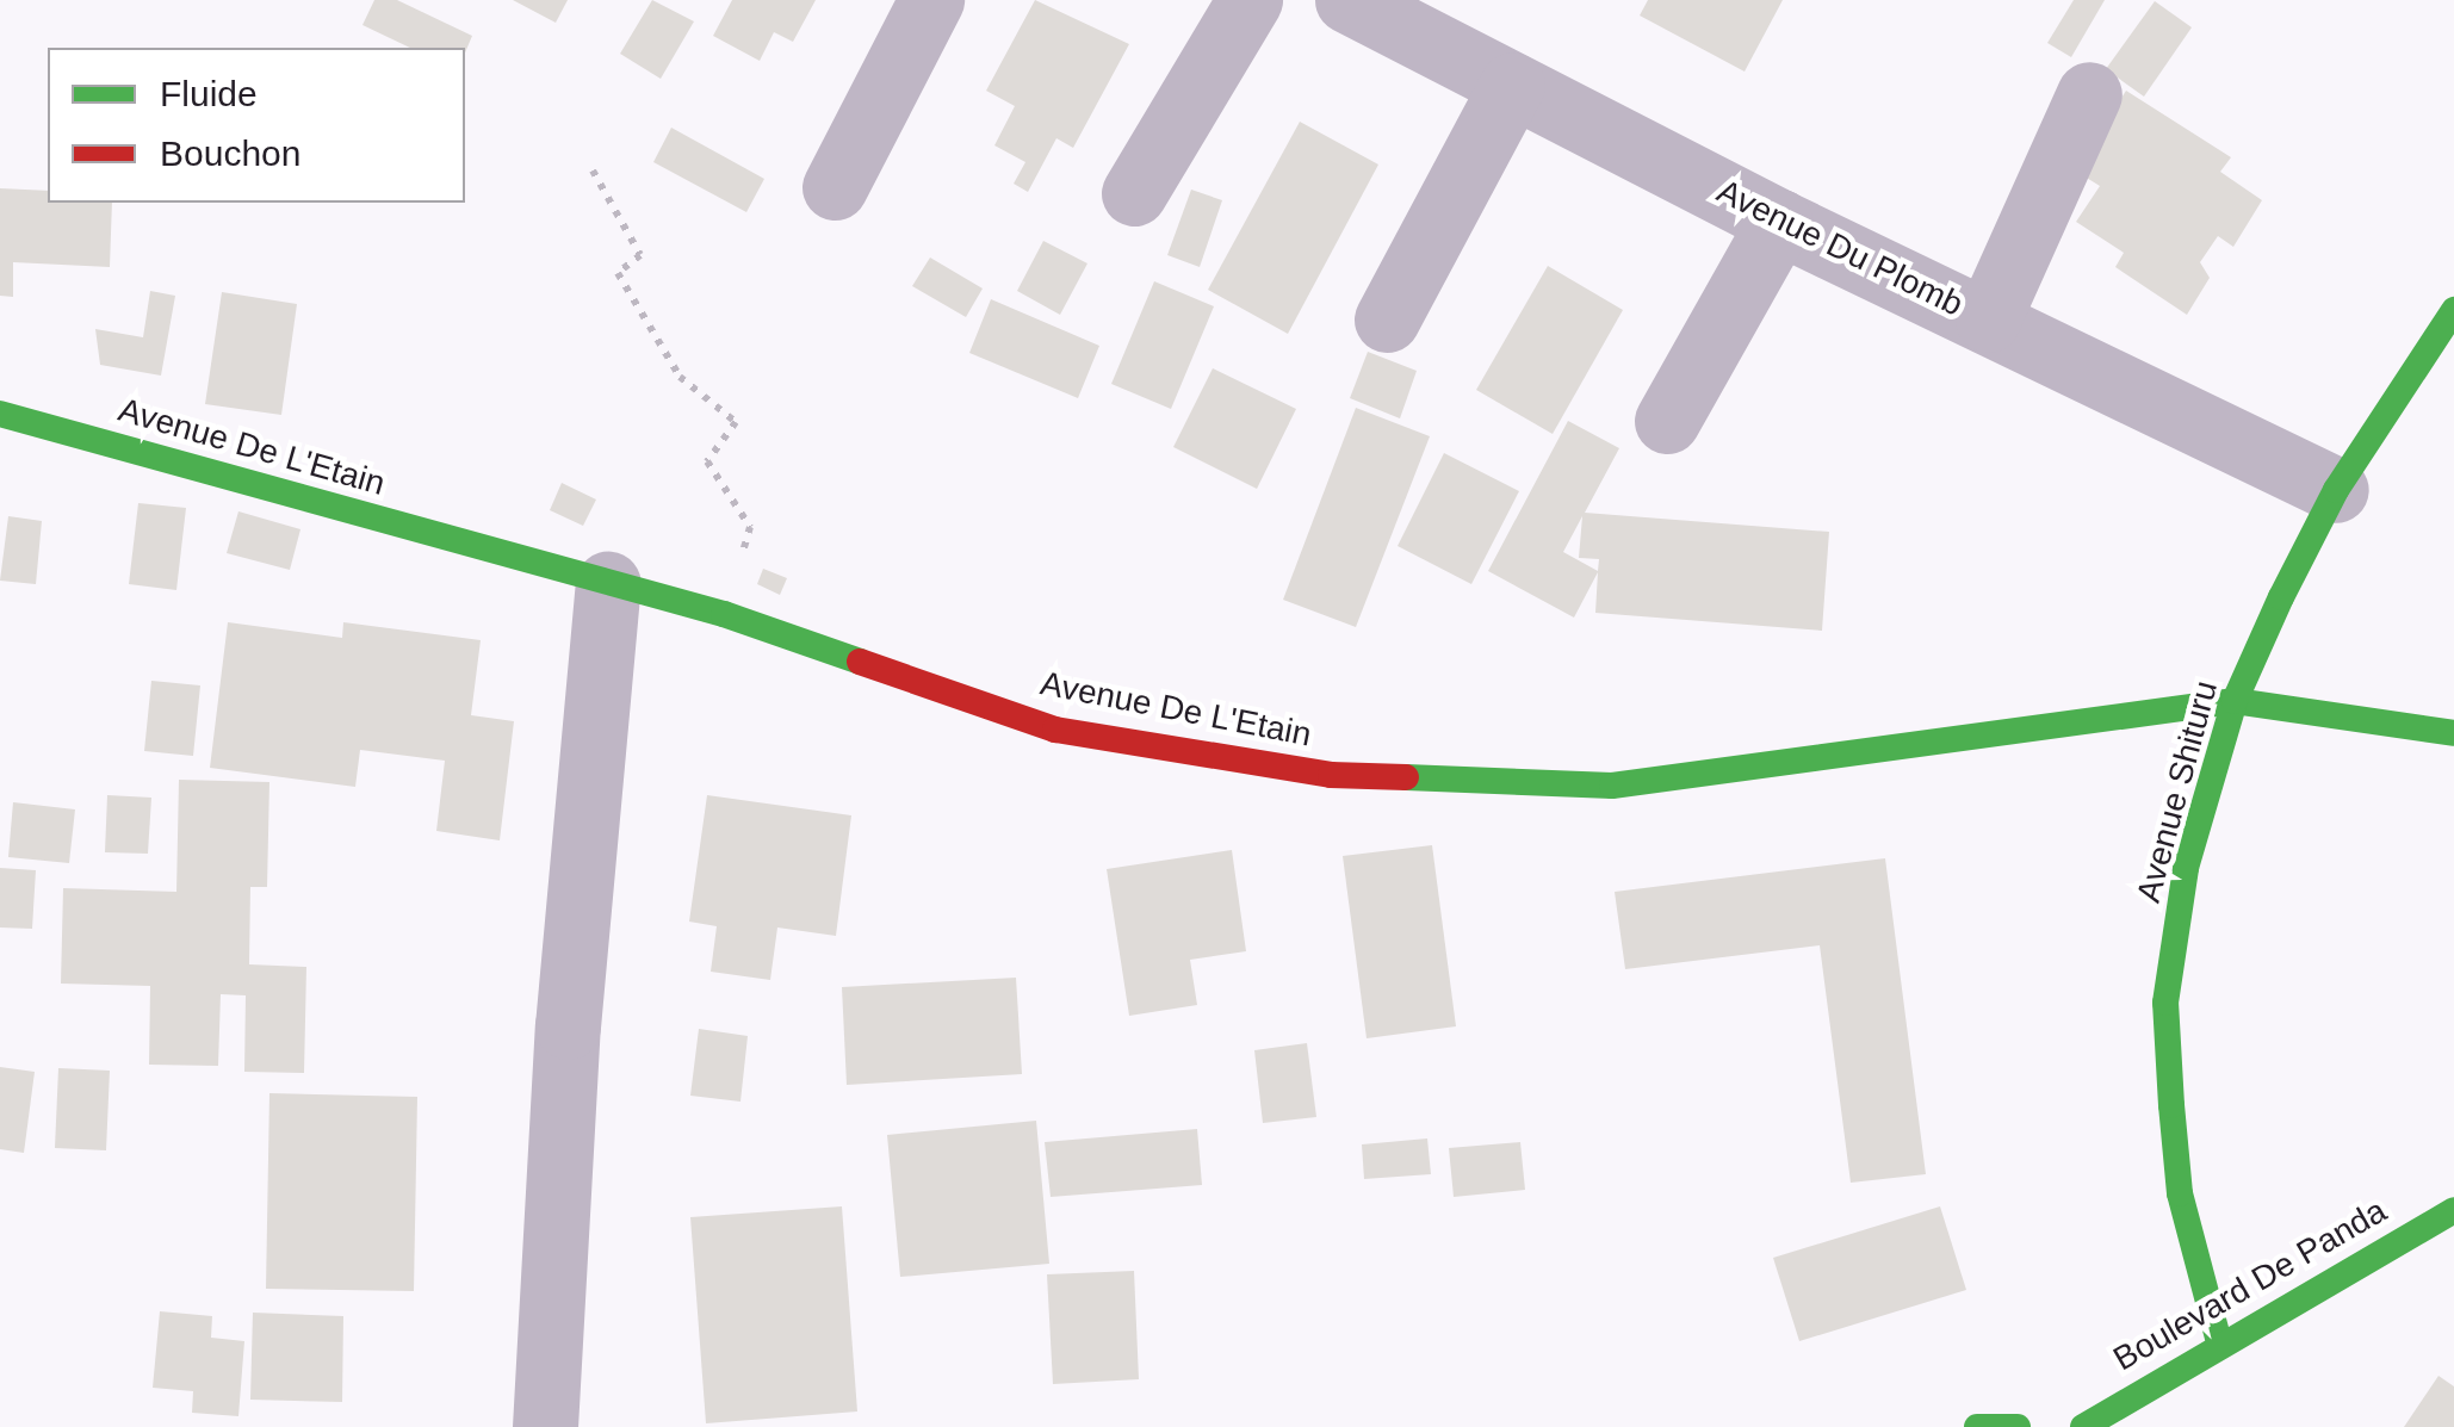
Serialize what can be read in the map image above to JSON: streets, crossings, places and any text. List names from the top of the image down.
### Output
{
  "streets": {
    "street": [
      "Avenue Du Plomb",
      "Avenue De L'Etain",
      "Avenue Shituru",
      "Boulevard De Panda"
    ]
  },
  "crossings": [
    ["Avenue Du Plomb", "Avenue Shituru"],
    ["Avenue De L'Etain", "Avenue Shituru"],
    ["Avenue Shituru", "Boulevard De Panda"]
  ],
  "legend": ["Fluide", "Bouchon"]
}
